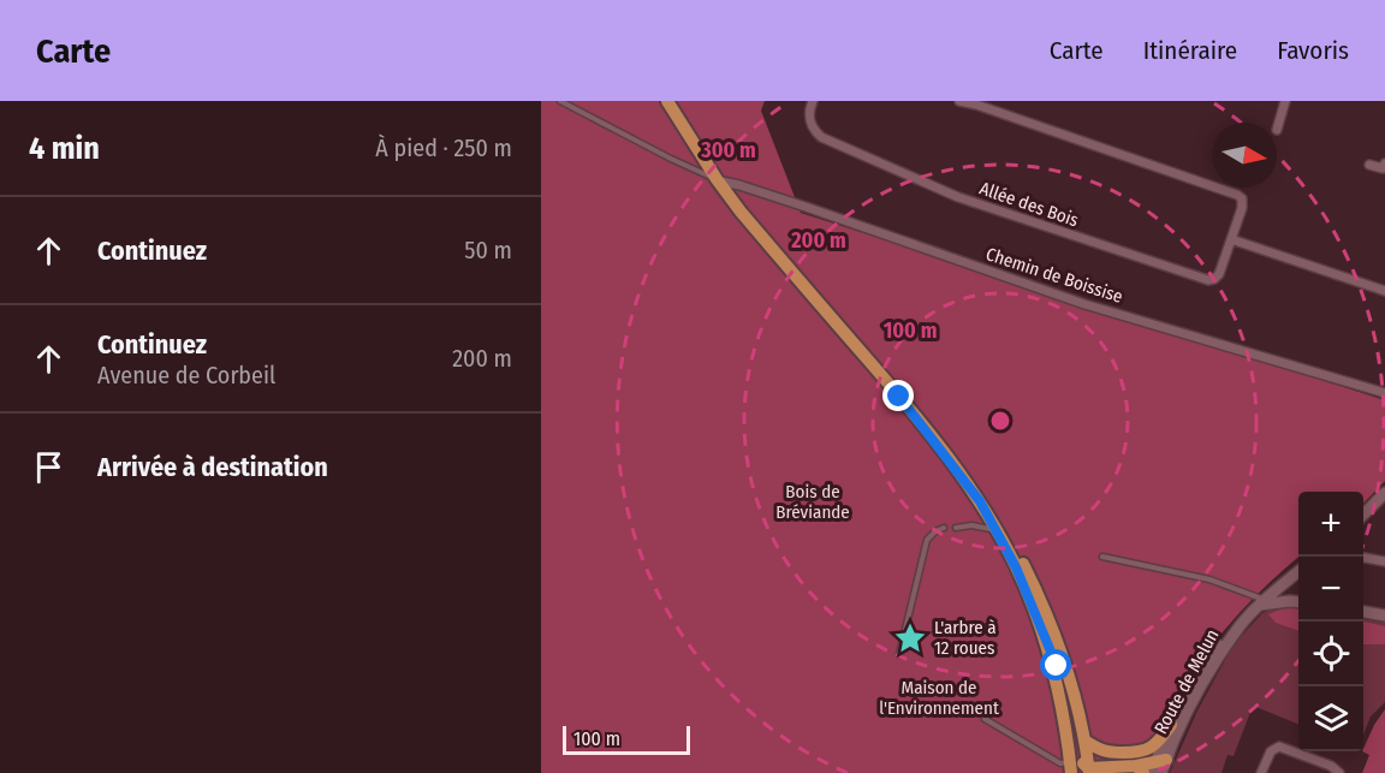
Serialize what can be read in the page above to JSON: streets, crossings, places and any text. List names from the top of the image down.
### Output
{
  "streets": {
    "street": ["Allée des Bois", "Chemin de Boissise", "Route de Melun"]
  },
  "parks": ["Bois de Bréviande", "Maison de l'Environnement"],
  "places": {
    "place": ["L'arbre à 12 roues"]
  },
  "scale_bar": "100 m",
  "north": "right",
  "page": {
    "header": "Carte",
    "nav": ["Carte", "Itinéraire", "Favoris"],
    "heading": ["4 min", "À pied · 250 m"],
    "list": [
      ["Continuez", "50 m"],
      ["Continuez", "Avenue de Corbeil", "200 m"],
      "Arrivée à destination"
    ],
    "map_buttons": ["+", "−"],
    "scale": "100 m"
  },
  "rings": ["300 m", "200 m", "100 m"]
}
